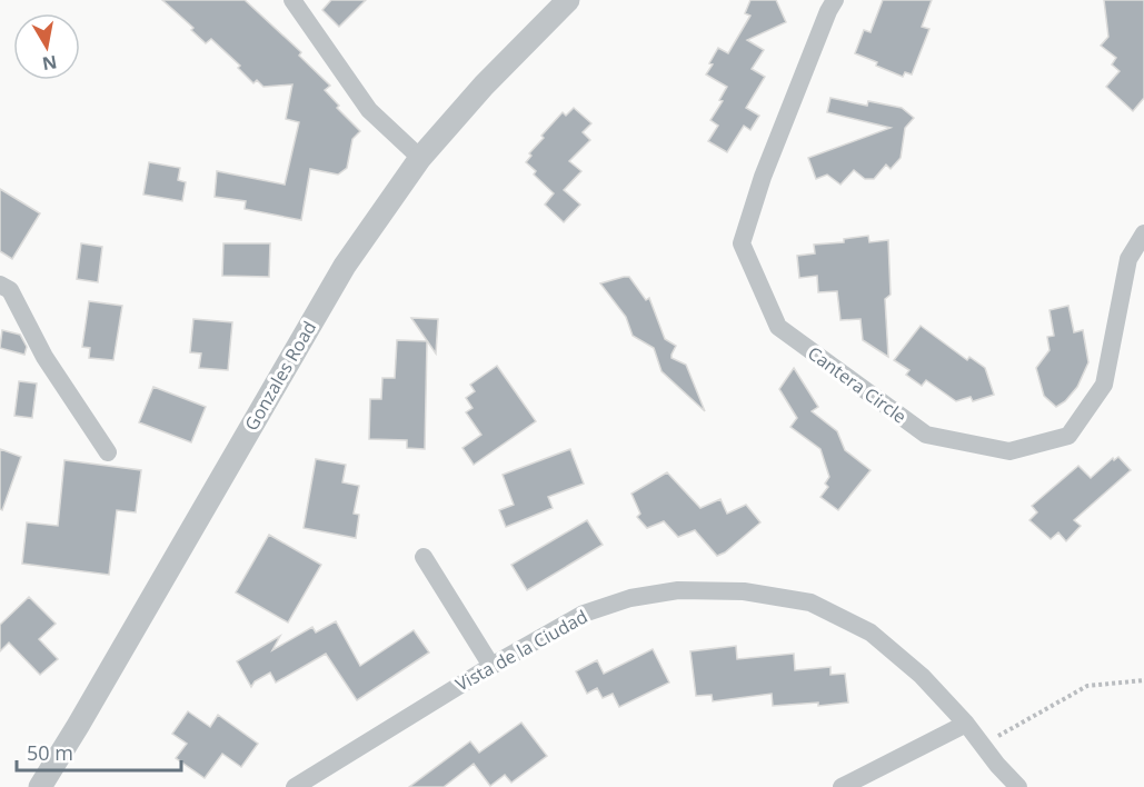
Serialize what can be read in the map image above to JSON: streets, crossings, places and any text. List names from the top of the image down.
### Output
{
  "streets": {
    "street": ["Gonzales Road", "Cantera Circle", "Vista de la Ciudad"]
  },
  "scale_bar": "50 m",
  "north": "bottom"
}
